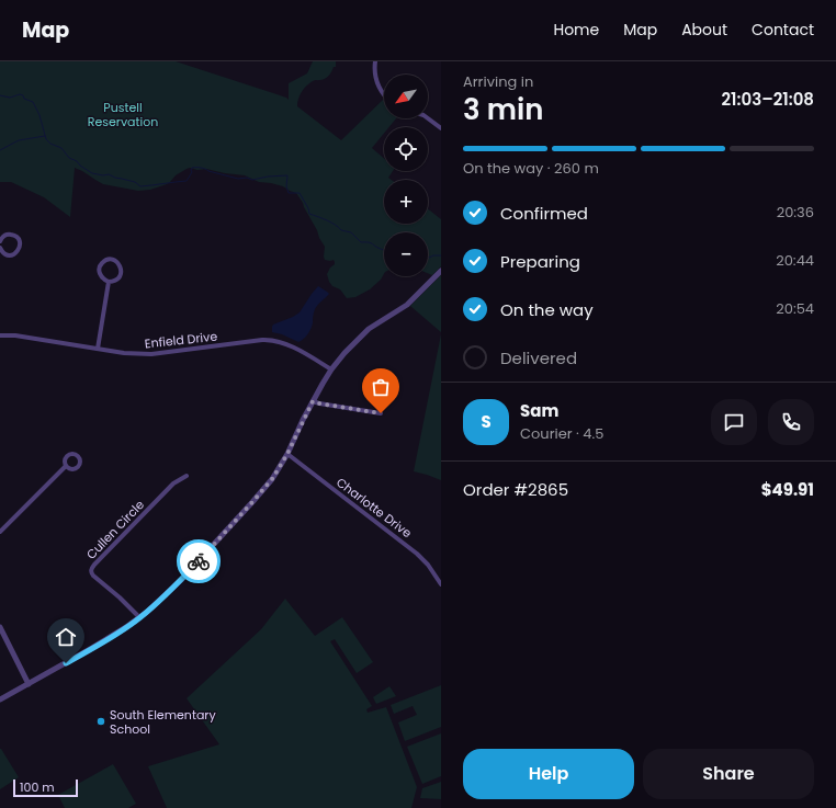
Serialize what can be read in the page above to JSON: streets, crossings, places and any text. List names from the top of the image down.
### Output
{
  "streets": {
    "street": ["Enfield Drive", "Charlotte Drive", "Cullen Circle"]
  },
  "parks": ["Pustell Reservation"],
  "places": ["South Elementary School"],
  "scale_bar": "100 m",
  "north": "bottom left",
  "page": {
    "header": "Map",
    "nav": [
      "Home",
      "Map",
      "About",
      "Contact"
    ],
    "heading": ["3 min", "Arriving in", "21:03–21:08"],
    "panel": [
      "Sam",
      "Courier · 4.5",
      "Order #2865",
      "$49.91"
    ],
    "map_buttons": ["+", "−"],
    "bar": "On the way · 260 m",
    "list": [
      ["Confirmed", "20:36"],
      ["Preparing", "20:44"],
      ["On the way", "20:54"],
      "Delivered"
    ],
    "round": "S",
    "buttons": ["Help", "Share"],
    "scale": "100 m"
  }
}
